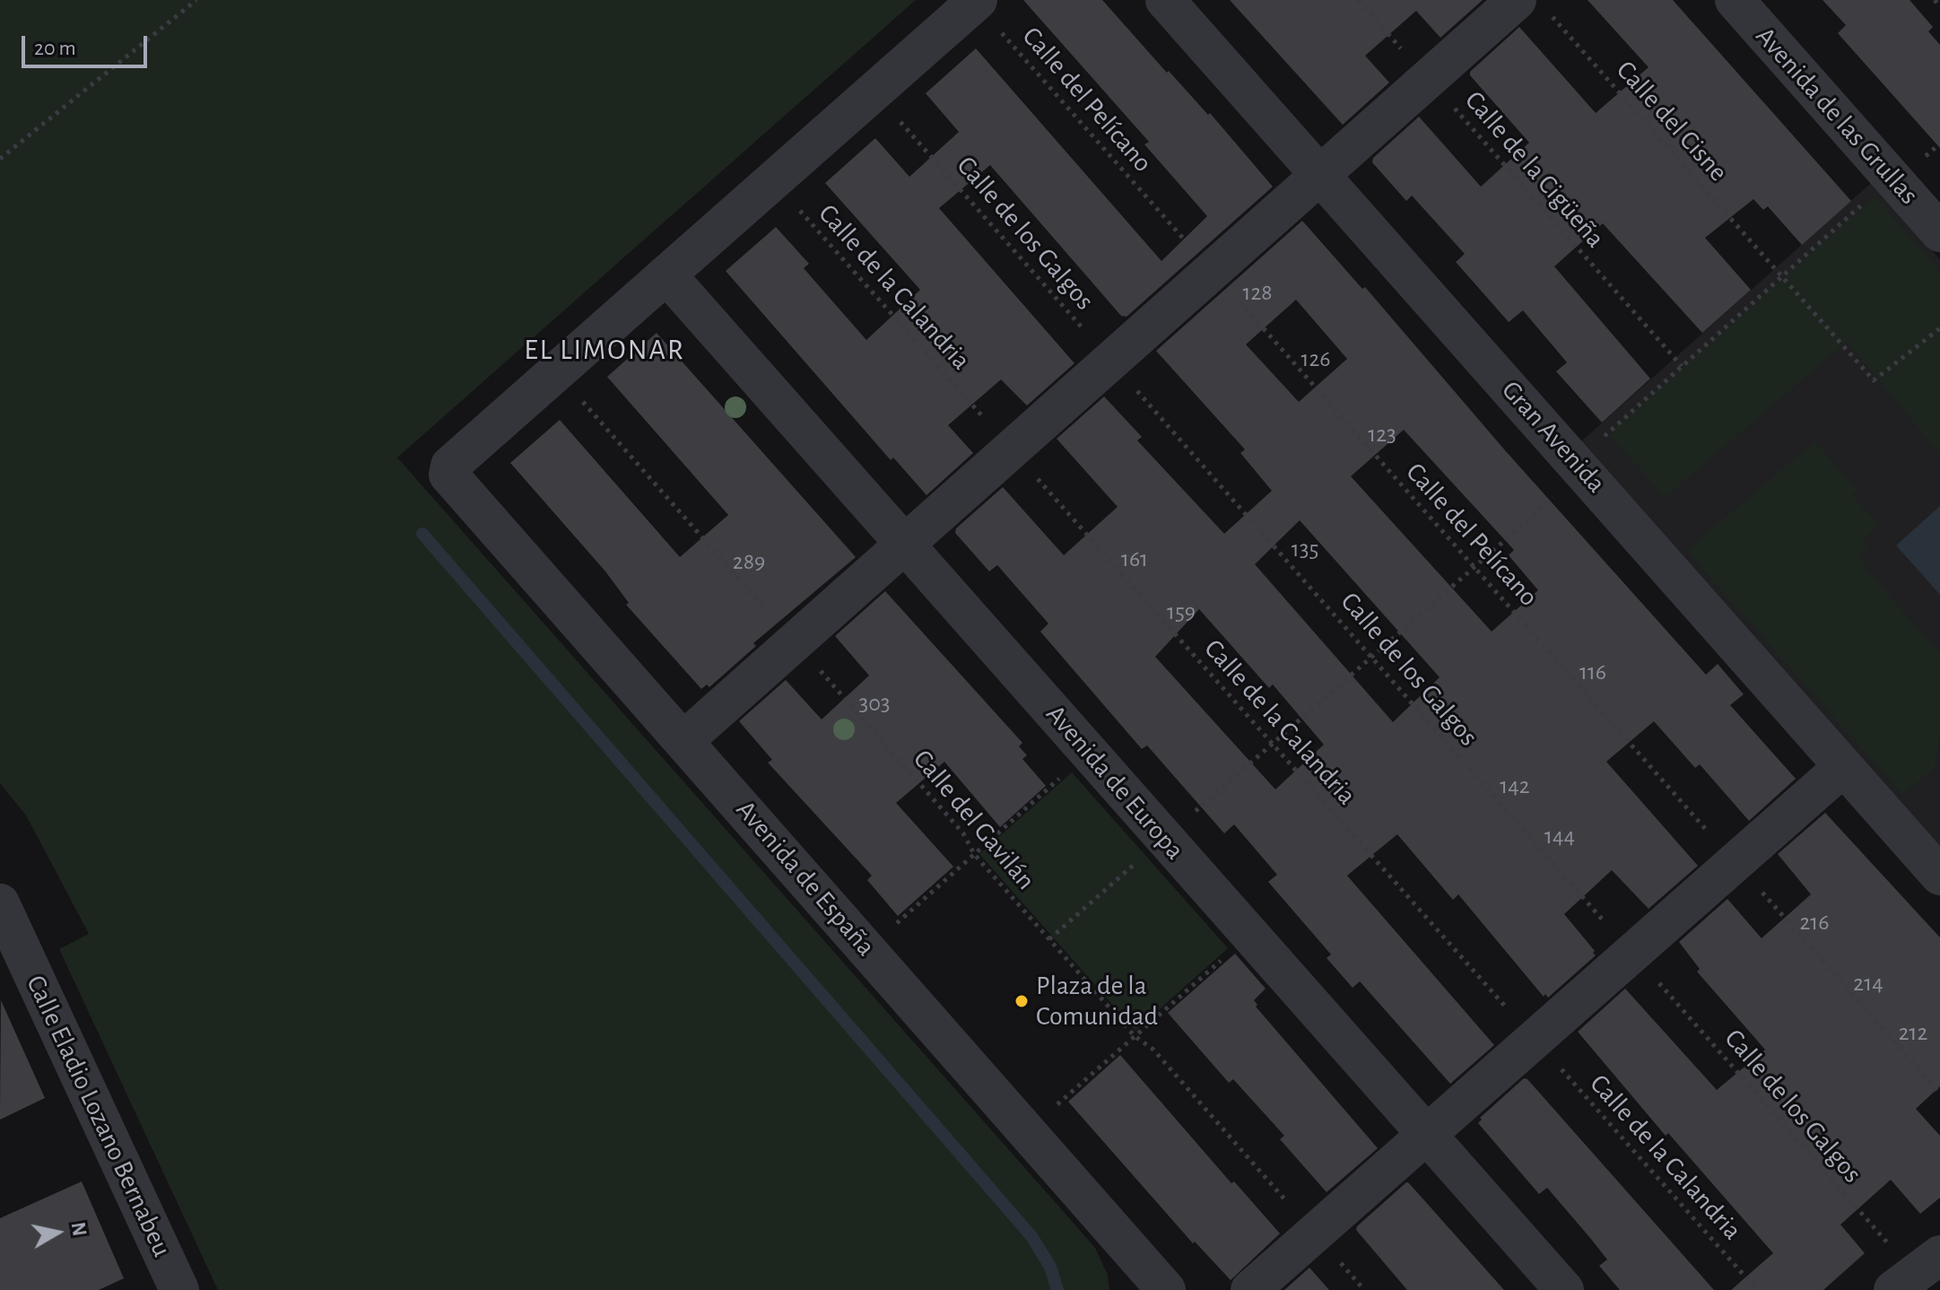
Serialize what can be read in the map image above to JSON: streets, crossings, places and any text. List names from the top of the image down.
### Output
{
  "streets": {
    "street": [
      "Avenida de las Grullas",
      "Gran Avenida",
      "Avenida de Europa",
      "Avenida de España",
      "Calle Eladio Lozano Bernabeu"
    ],
    "path": [
      "Calle del Pelícano",
      "Calle del Cisne",
      "Calle de la Cigüeña",
      "Calle de los Galgos",
      "Calle de la Calandria",
      "Calle del Gavilán"
    ]
  },
  "crossings": [
    ["Calle del Gavilán", "Avenida de España"]
  ],
  "districts": ["EL LIMONAR"],
  "places": ["Plaza de la Comunidad"],
  "house_numbers": [
    "128",
    "126",
    "123",
    "135",
    "161",
    "289",
    "159",
    "116",
    "303",
    "142",
    "144",
    "216",
    "214",
    "212"
  ],
  "scale_bar": "20 m",
  "north": "right"
}
